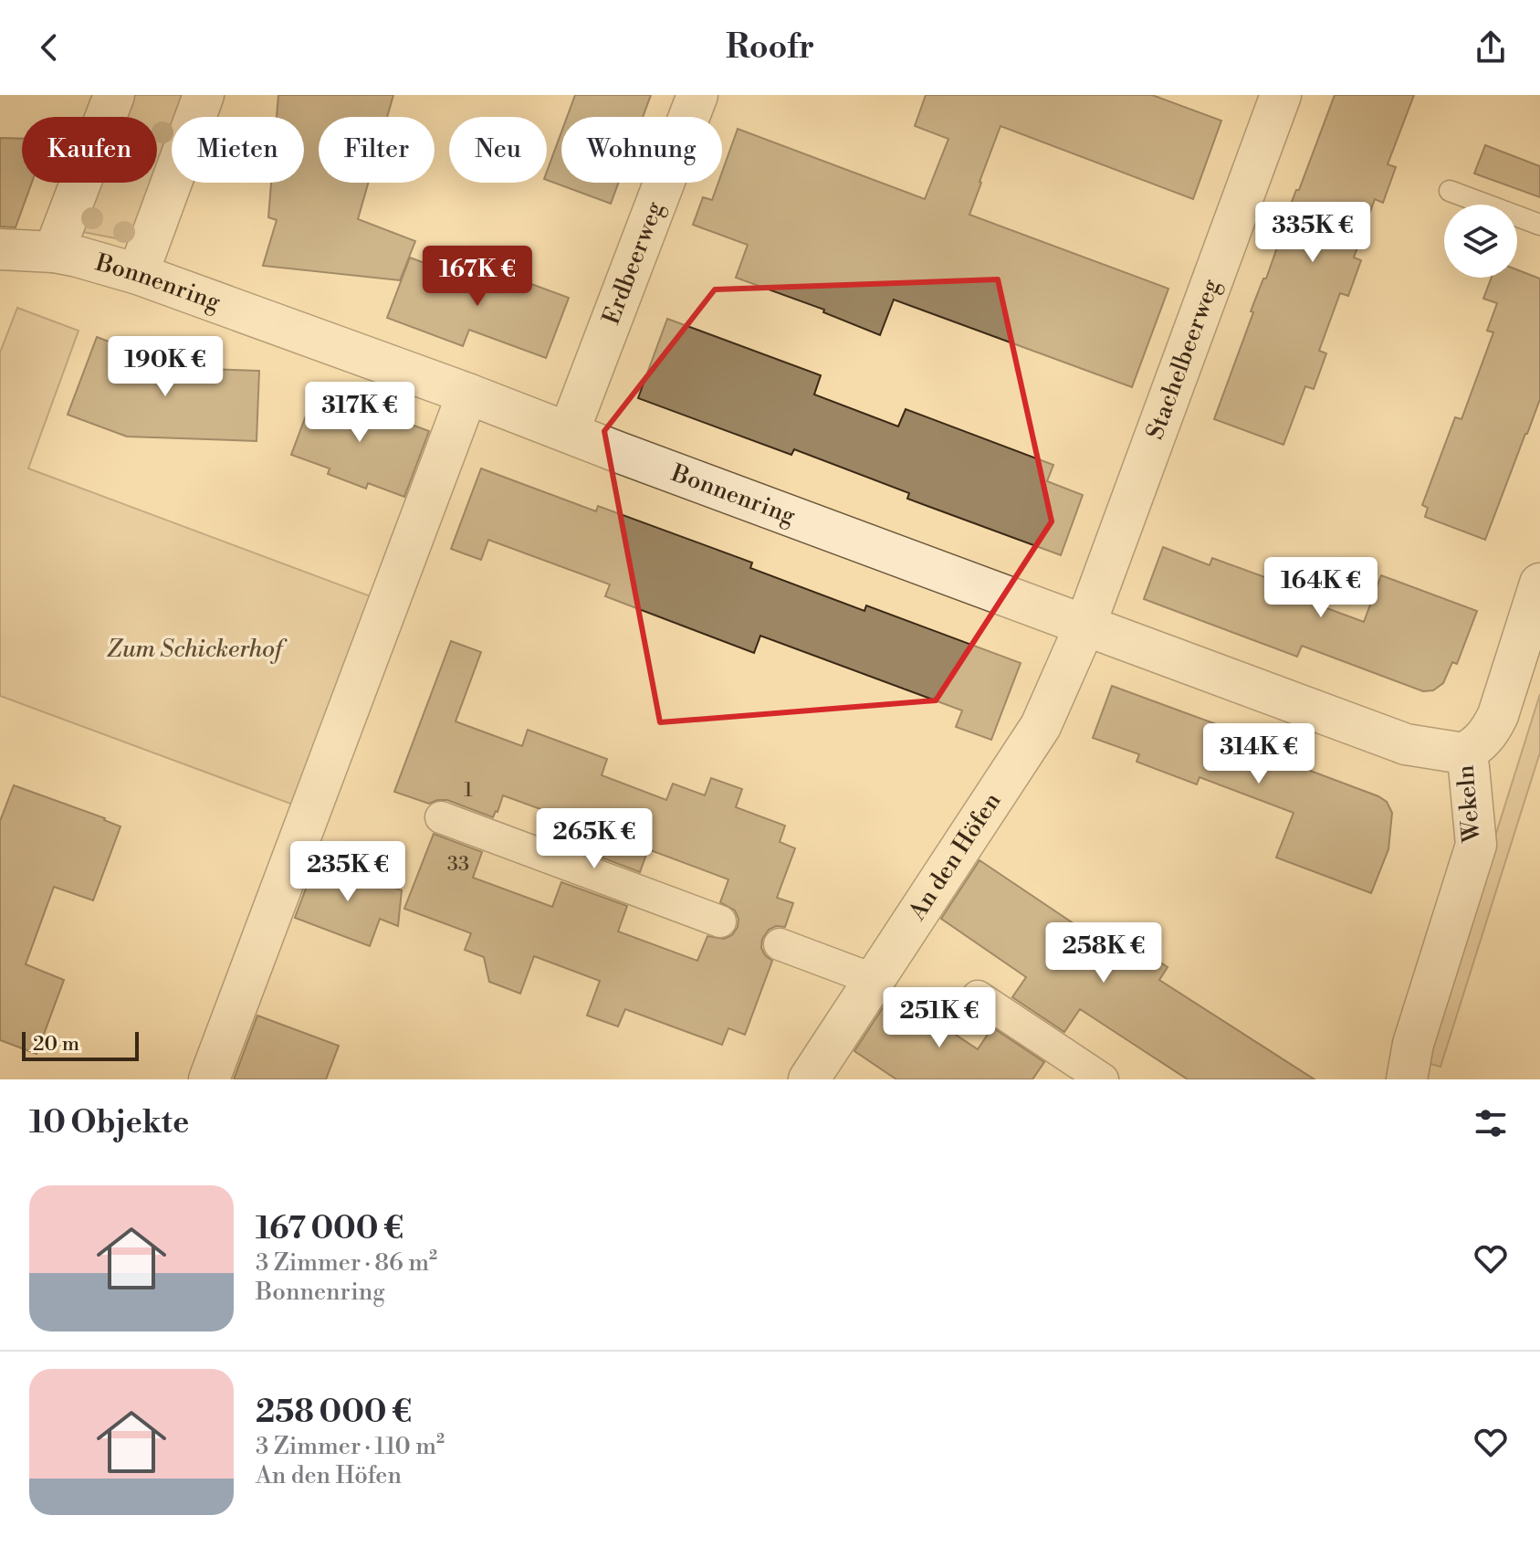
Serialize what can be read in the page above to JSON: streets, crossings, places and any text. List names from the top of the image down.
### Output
{
  "streets": {
    "street": [
      "Erdbeerweg",
      "Bonnenring",
      "Stachelbeerweg",
      "Wekeln",
      "An den Höfen"
    ]
  },
  "crossings": [
    ["Erdbeerweg", "Bonnenring"],
    ["Bonnenring", "Stachelbeerweg"],
    ["Bonnenring", "Wekeln"],
    ["Bonnenring", "An den Höfen"],
    ["Stachelbeerweg", "An den Höfen"]
  ],
  "parks": ["Zum Schickerhof"],
  "house_numbers": ["1", "33"],
  "scale_bar": "20 m",
  "page": {
    "header": "Roofr",
    "chip": [
      "Kaufen",
      "Mieten",
      "Filter",
      "Neu",
      "Wohnung"
    ],
    "price": [
      "335K €",
      "167K €",
      "190K €",
      "317K €",
      "164K €",
      "314K €",
      "265K €",
      "235K €",
      "258K €",
      "251K €"
    ],
    "scale": "20 m",
    "heading": "10 Objekte",
    "list": [
      {
        "name": "167 000 €",
        "note": "3 Zimmer · 86 m² · Bonnenring"
      },
      {
        "name": "258 000 €",
        "note": "3 Zimmer · 110 m² · An den Höfen"
      }
    ]
  }
}
